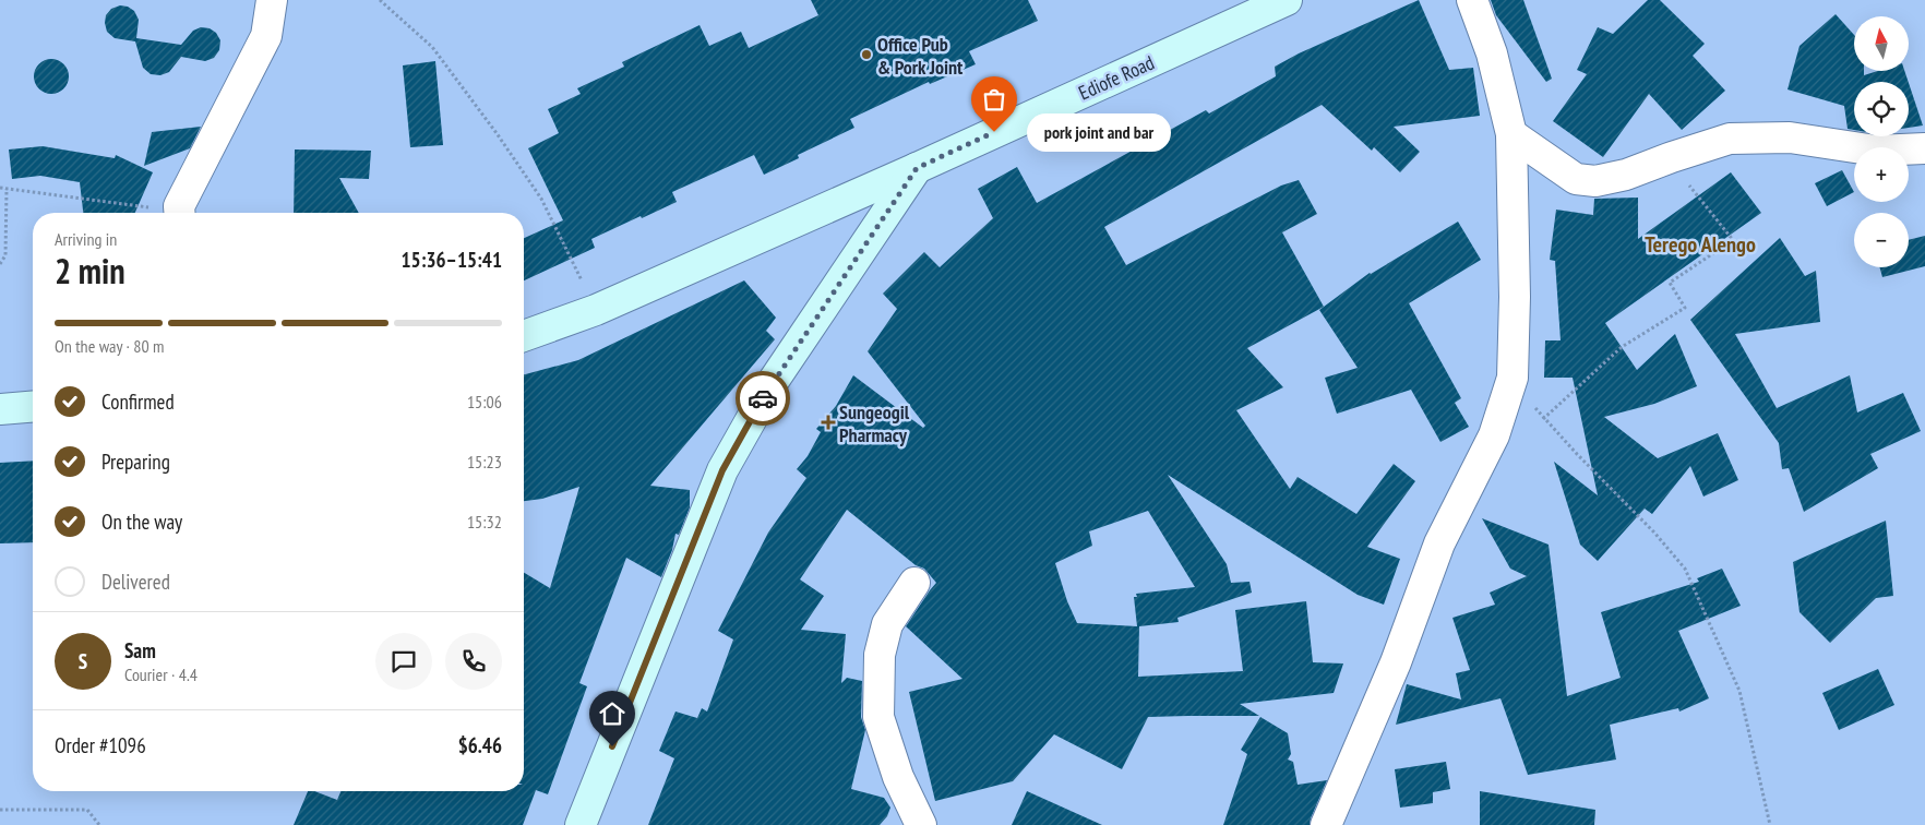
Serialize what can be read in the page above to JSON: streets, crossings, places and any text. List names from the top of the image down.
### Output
{
  "streets": {
    "street": ["Ediofe Road"]
  },
  "districts": ["Terego Alengo"],
  "places": {
    "other": ["Office Pub & Pork Joint", "pork joint and bar"],
    "health": ["Sungeogil Pharmacy"]
  },
  "north": "top",
  "page": {
    "map_buttons": ["+", "−"],
    "bubble": "pork joint and bar",
    "heading": ["2 min", "Arriving in", "15:36–15:41"],
    "panel": [
      "Sam",
      "Courier · 4.4",
      "Order #1096",
      "$6.46"
    ],
    "bar": "On the way · 80 m",
    "list": [
      ["Confirmed", "15:06"],
      ["Preparing", "15:23"],
      ["On the way", "15:32"],
      "Delivered"
    ],
    "round": "S"
  }
}
